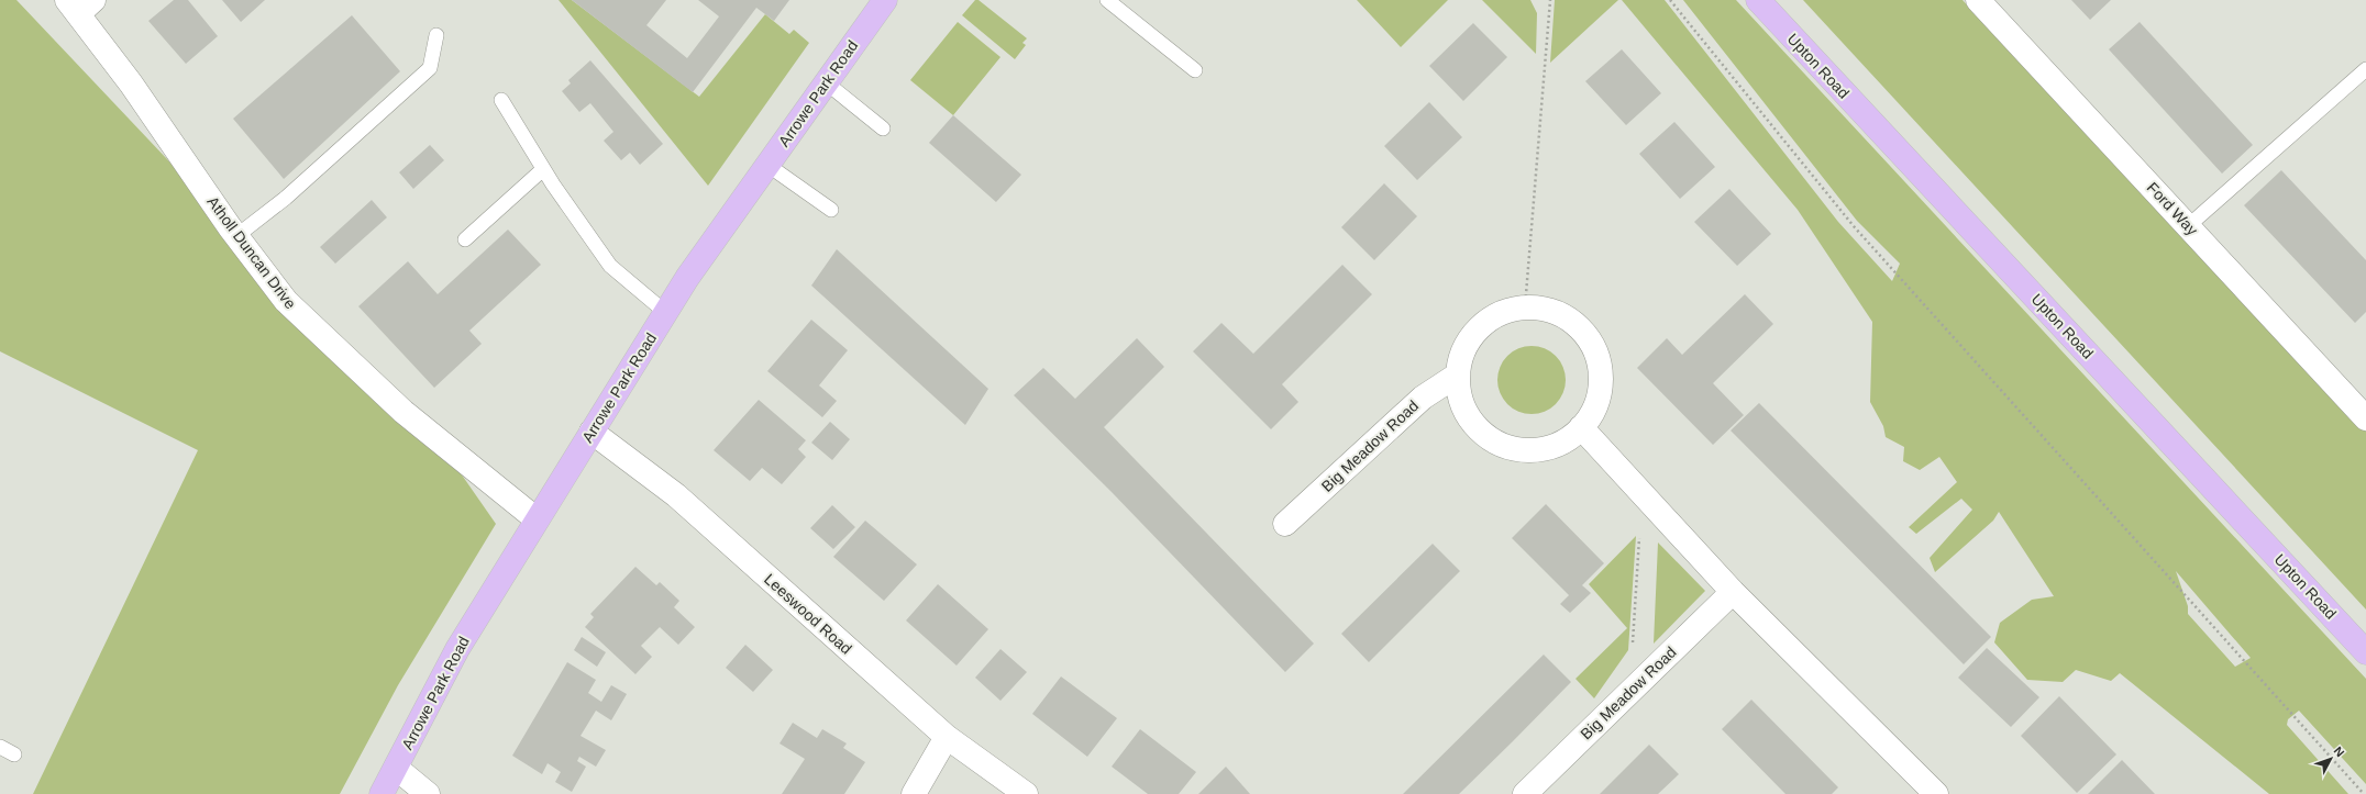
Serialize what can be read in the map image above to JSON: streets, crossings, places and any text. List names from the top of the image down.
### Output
{
  "streets": {
    "main road": ["Upton Road", "Arrowe Park Road"],
    "street": [
      "Ford Way",
      "Atholl Duncan Drive",
      "Big Meadow Road",
      "Leeswood Road"
    ]
  },
  "crossings": [
    ["Arrowe Park Road", "Atholl Duncan Drive"],
    ["Arrowe Park Road", "Leeswood Road"]
  ],
  "north": "top right"
}
